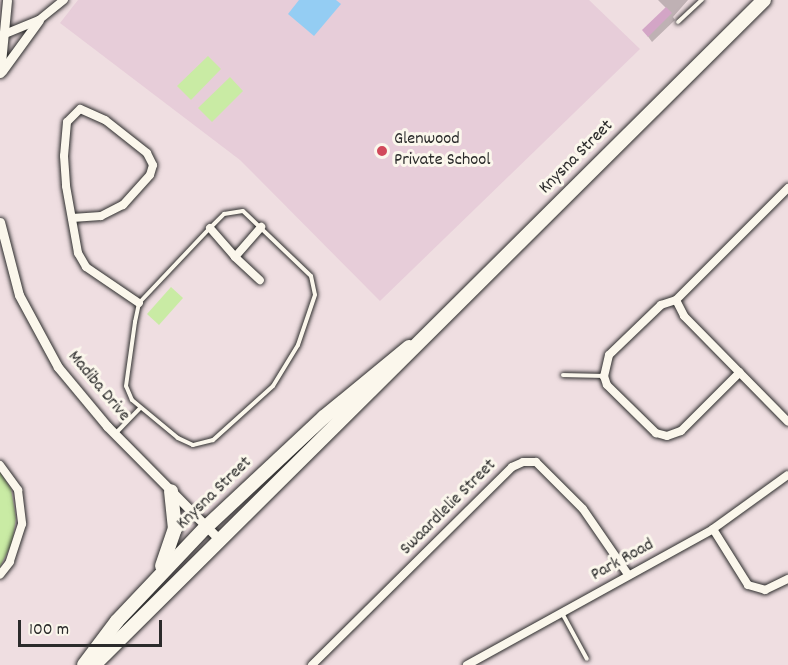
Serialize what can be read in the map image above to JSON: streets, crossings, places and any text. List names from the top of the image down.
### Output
{
  "streets": {
    "highway": ["Knysna Street"],
    "street": ["Madiba Drive", "Swaardlelie Street", "Park Road"]
  },
  "crossings": [
    ["Knysna Street", "Madiba Drive"],
    ["Swaardlelie Street", "Park Road"]
  ],
  "places": ["Glenwood Private School"],
  "scale_bar": "100 m"
}
